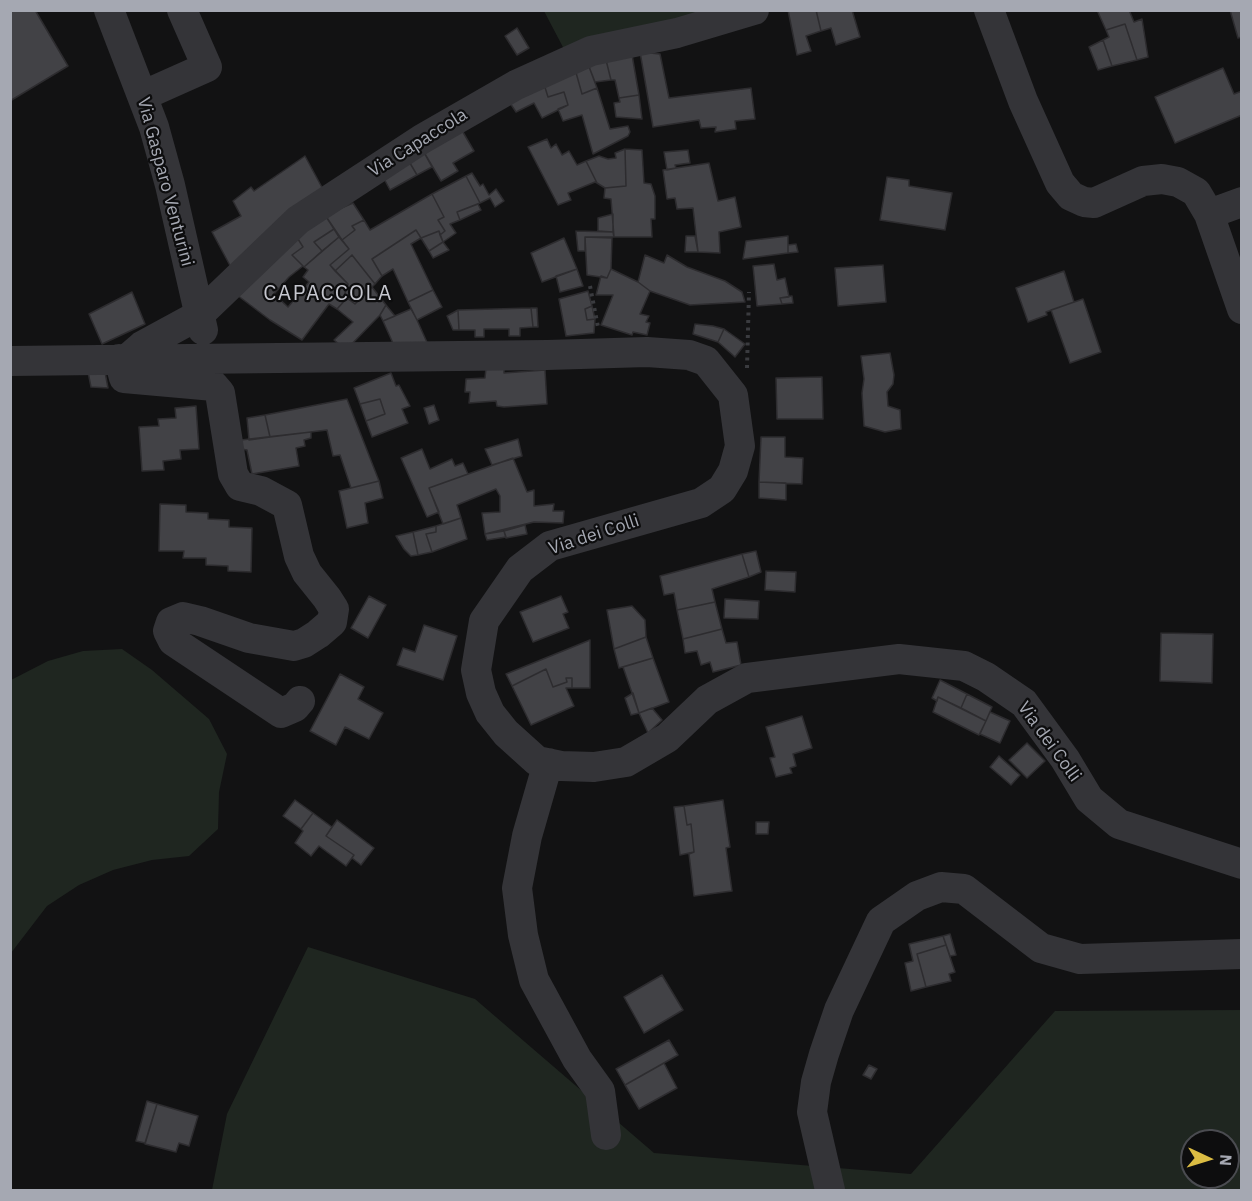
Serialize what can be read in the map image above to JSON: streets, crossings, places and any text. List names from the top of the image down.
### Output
{
  "streets": {
    "street": ["Via Capaccola", "Via Gasparo Venturini", "Via dei Colli"]
  },
  "crossings": [
    ["Via Capaccola", "Via Gasparo Venturini"]
  ],
  "districts": ["CAPACCOLA"],
  "north": "right"
}
